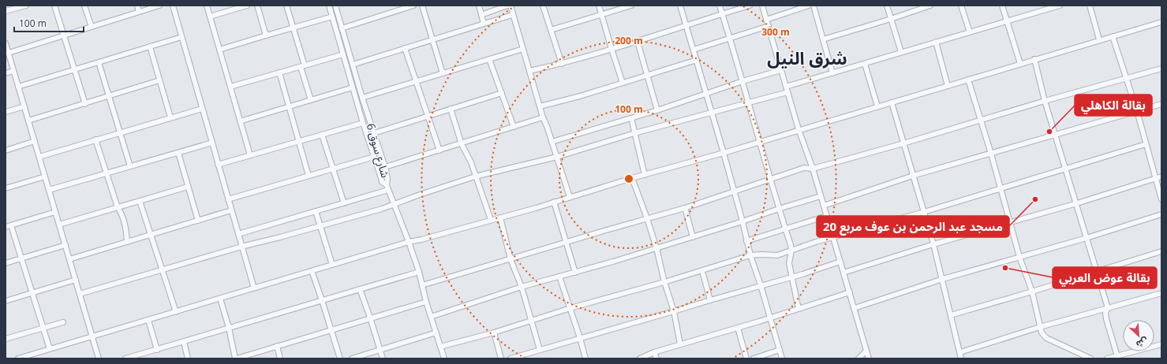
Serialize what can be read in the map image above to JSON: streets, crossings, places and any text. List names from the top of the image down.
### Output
{
  "streets": {
    "street": ["شارع سوق 6"]
  },
  "districts": ["شرق النيل"],
  "places": ["بقالة الكاهلي", "مسجد عبد الرحمن بن عوف مربع 20", "بقالة عوض العربي"],
  "scale_bar": "100 m",
  "north": "bottom right",
  "rings": ["300 m", "200 m", "100 m"]
}
